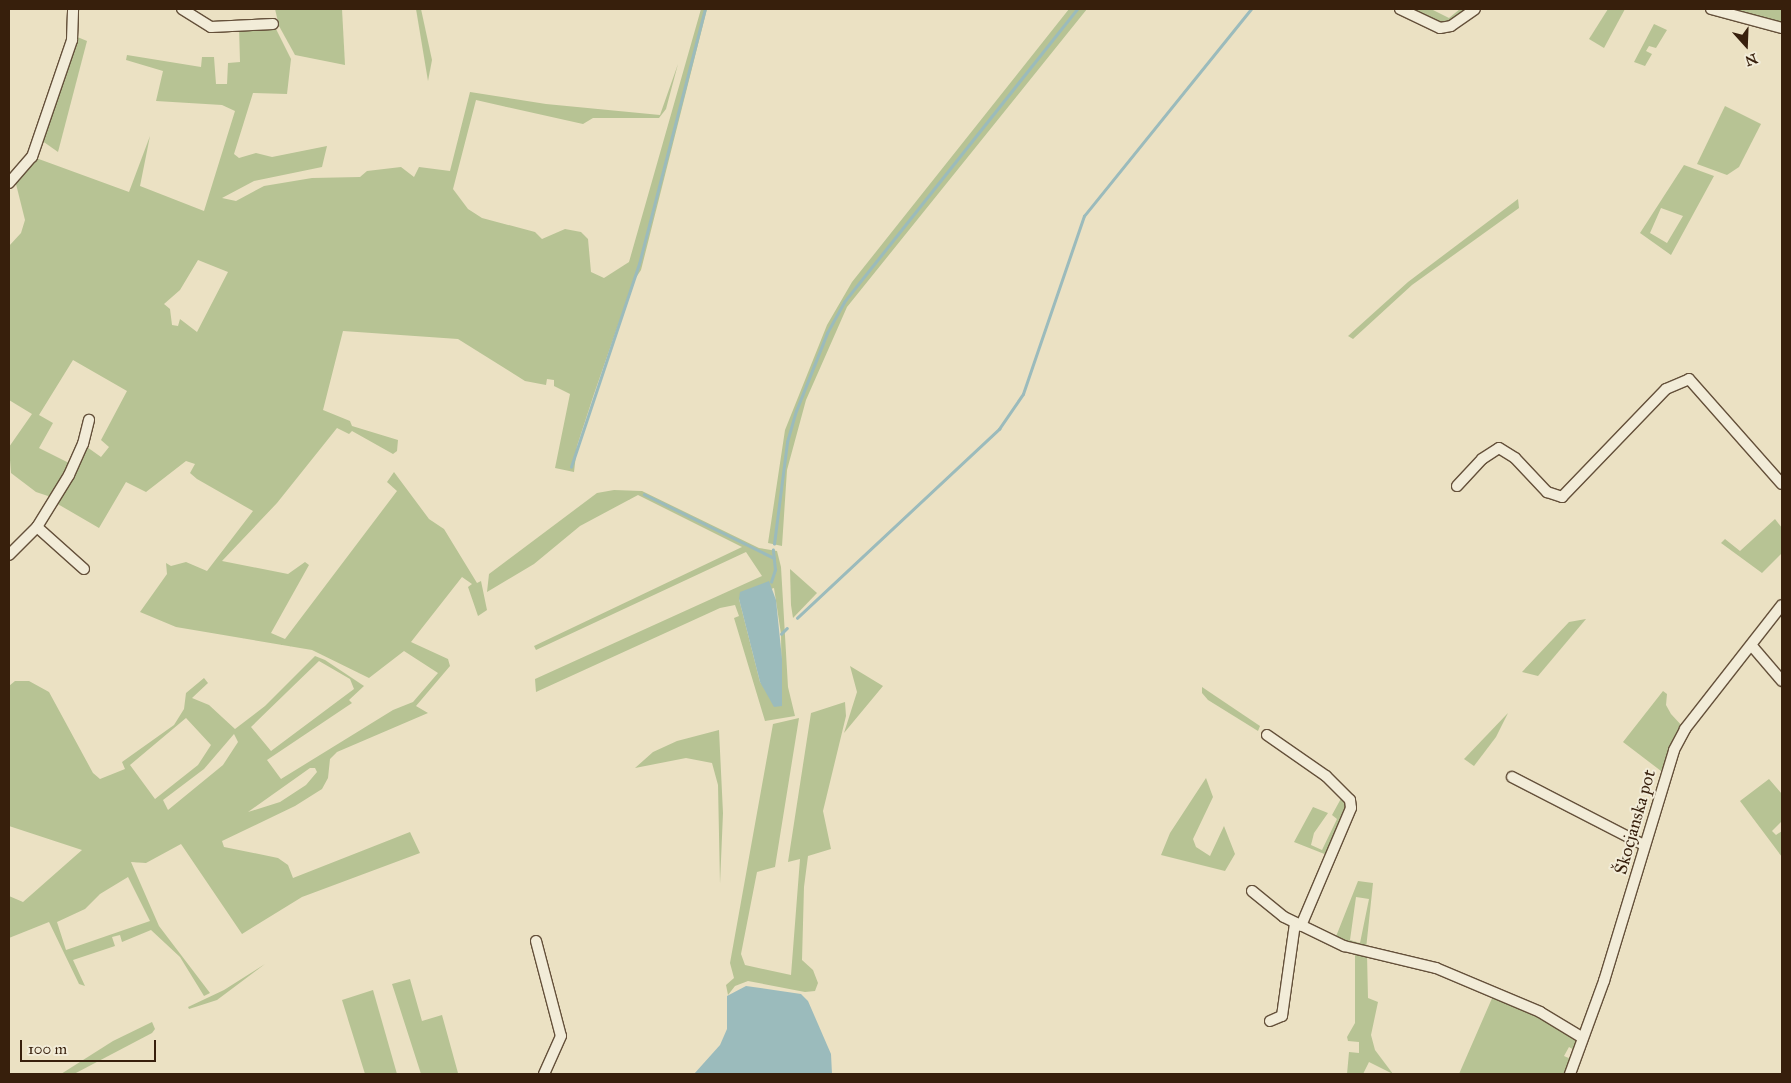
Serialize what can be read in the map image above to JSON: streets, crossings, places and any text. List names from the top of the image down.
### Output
{
  "streets": {
    "street": ["Škocjanska pot"]
  },
  "scale_bar": "100 m",
  "north": "bottom"
}
